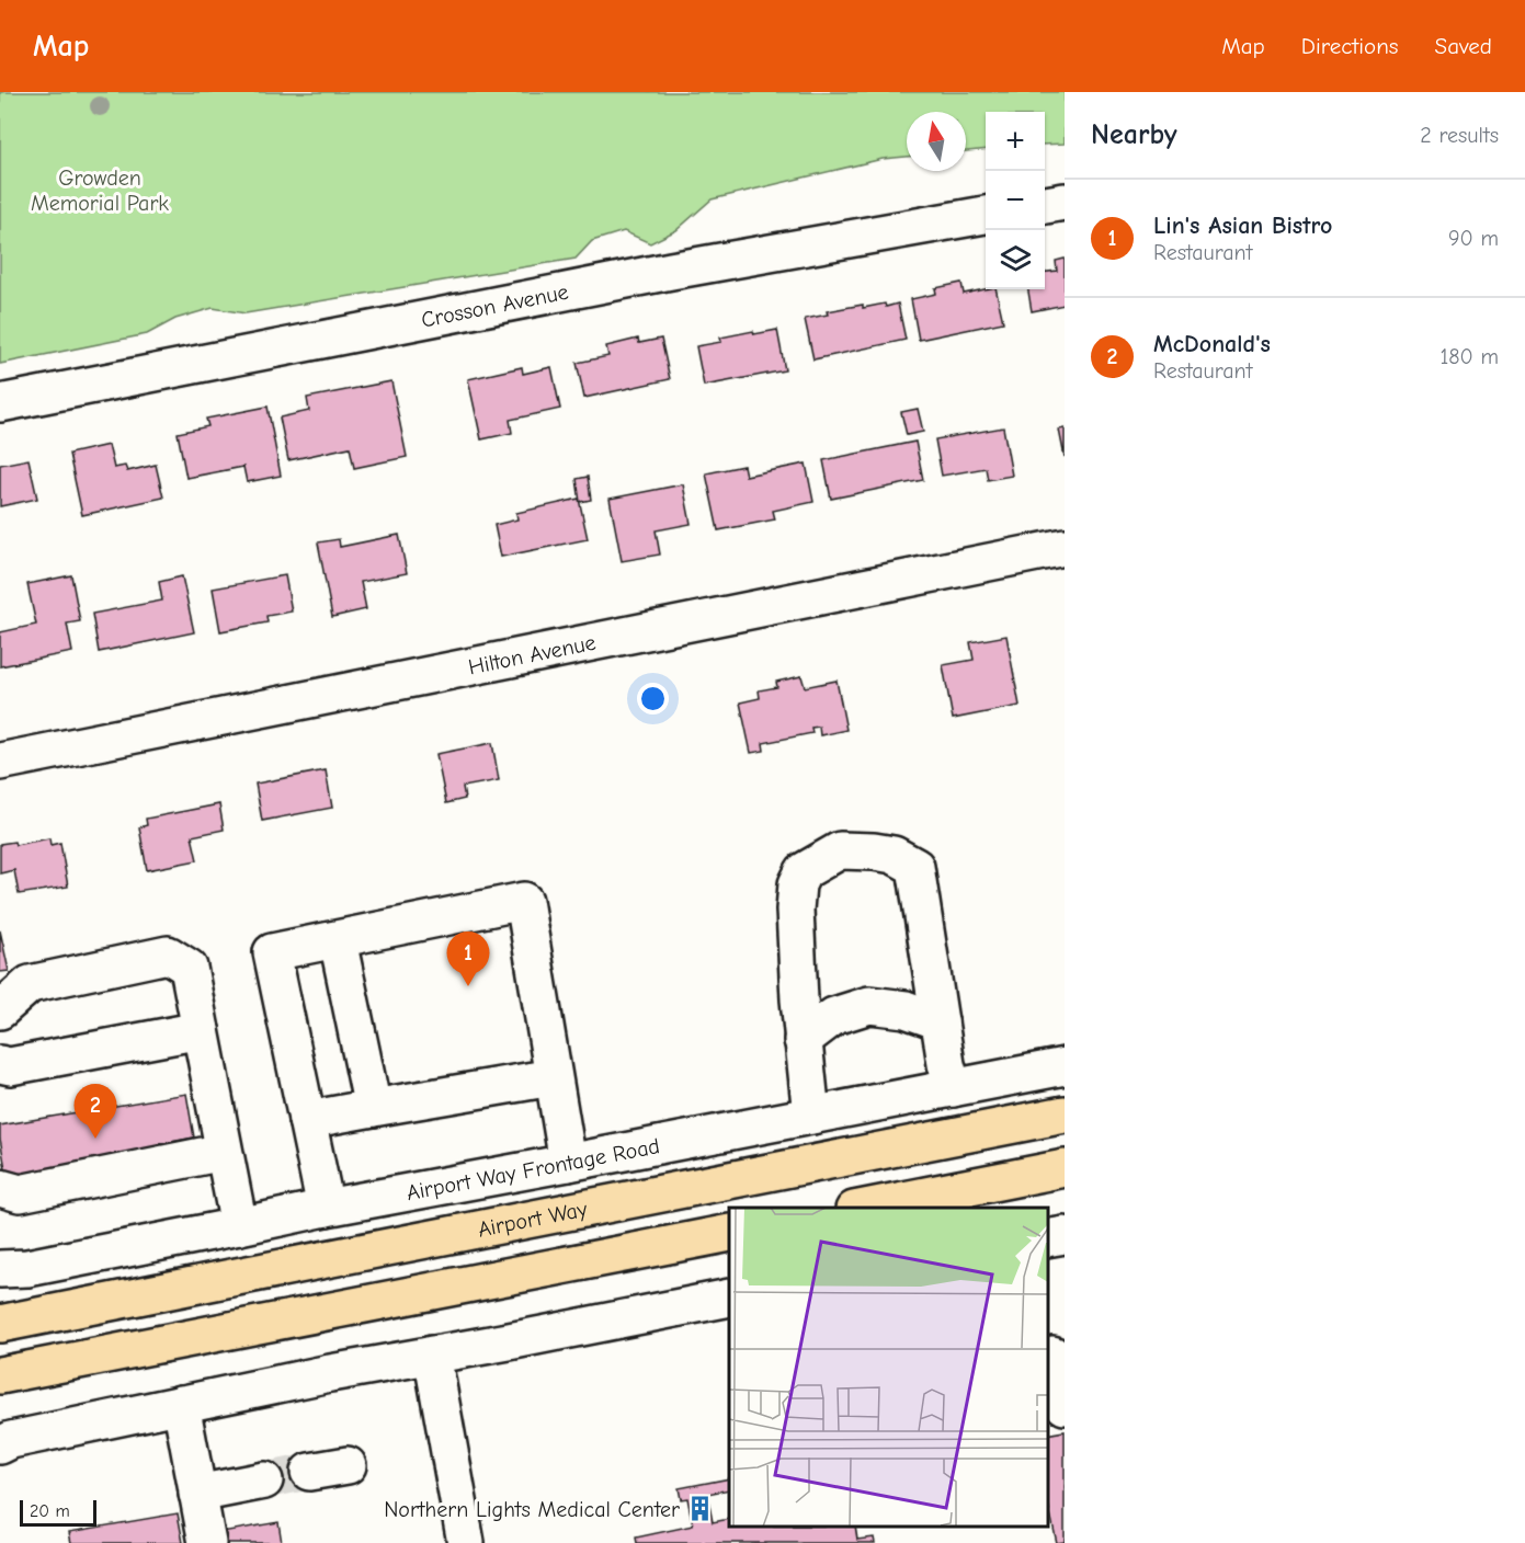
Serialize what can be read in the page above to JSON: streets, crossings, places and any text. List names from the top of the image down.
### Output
{
  "streets": {
    "main road": ["Airport Way"],
    "street": ["Crosson Avenue", "Hilton Avenue", "Airport Way Frontage Road"]
  },
  "parks": ["Growden Memorial Park"],
  "places": {
    "building": ["Northern Lights Medical Center"]
  },
  "scale_bar": "20 m",
  "north": "top",
  "page": {
    "header": "Map",
    "nav": ["Map", "Directions", "Saved"],
    "heading": ["Nearby", "2 results"],
    "map_buttons": ["+", "−"],
    "list": [
      {
        "mark": "1",
        "name": "Lin's Asian Bistro",
        "note": "Restaurant",
        "value": "90 m"
      },
      {
        "mark": "2",
        "name": "McDonald's",
        "note": "Restaurant",
        "value": "180 m"
      }
    ],
    "pins": ["1", "2"],
    "scale": "20 m"
  }
}
